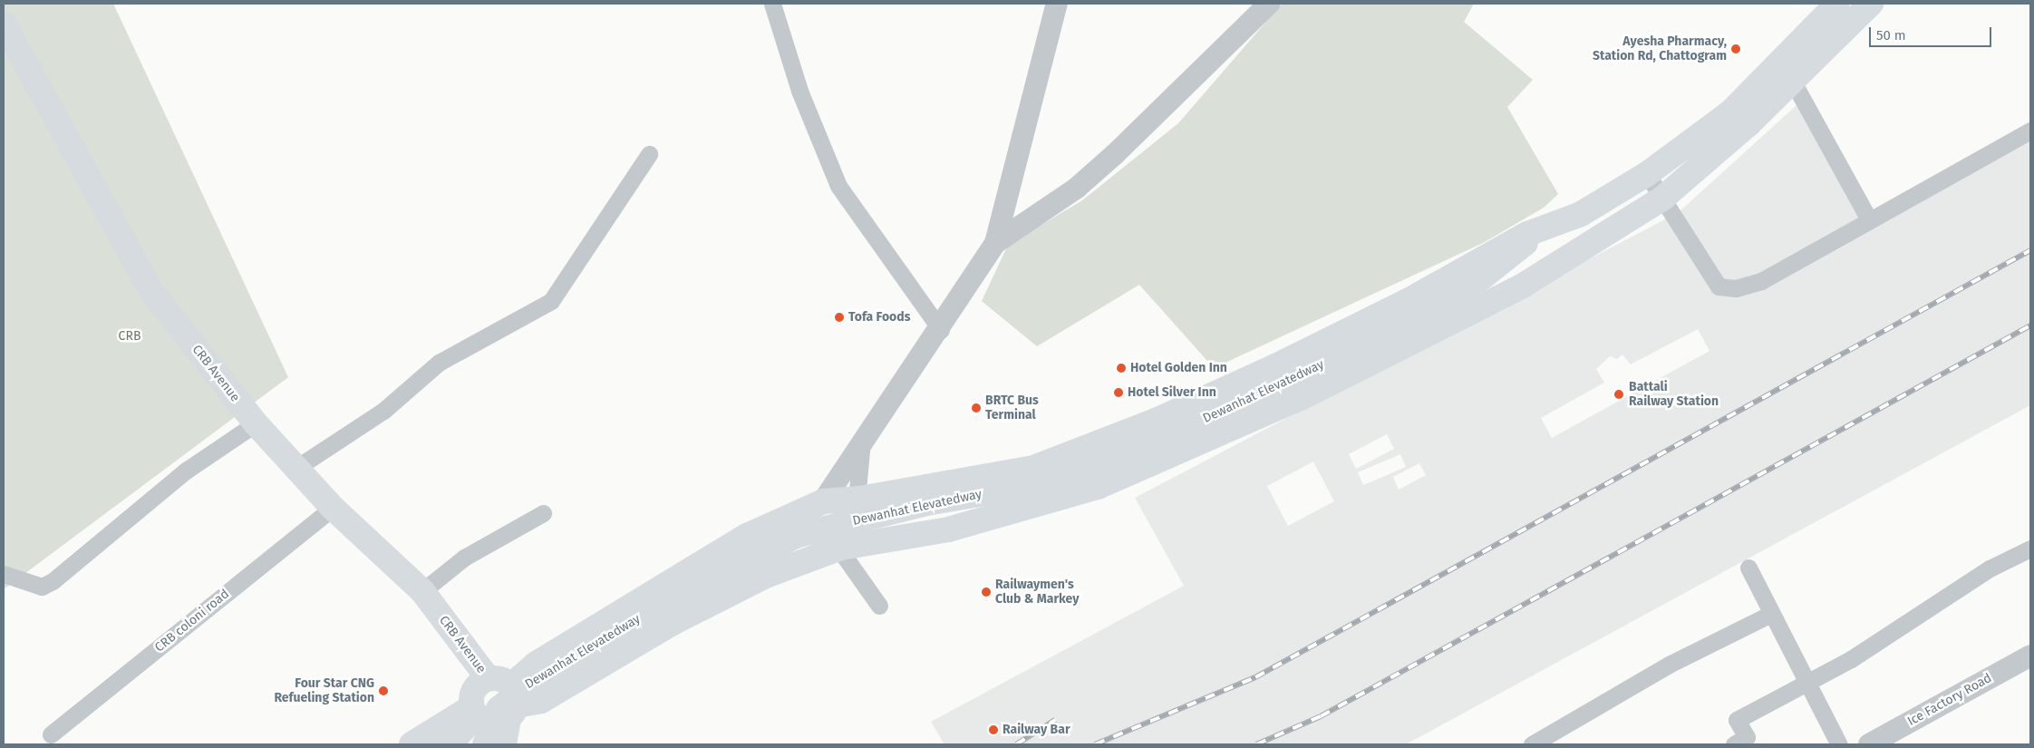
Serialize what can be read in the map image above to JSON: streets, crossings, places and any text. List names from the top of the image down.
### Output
{
  "streets": {
    "main road": ["CRB Avenue", "Dewanhat Elevatedway"],
    "street": ["CRB coloni road", "Ice Factory Road"]
  },
  "crossings": [
    ["CRB Avenue", "CRB coloni road"]
  ],
  "parks": ["CRB"],
  "places": [
    "Ayesha Pharmacy, Station Rd, Chattogram",
    "Tofa Foods",
    "Hotel Golden Inn",
    "Hotel Silver Inn",
    "Battali Railway Station",
    "BRTC Bus Terminal",
    "Railwaymen's Club & Markey",
    "Four Star CNG Refueling Station",
    "Railway Bar"
  ],
  "scale_bar": "50 m"
}
